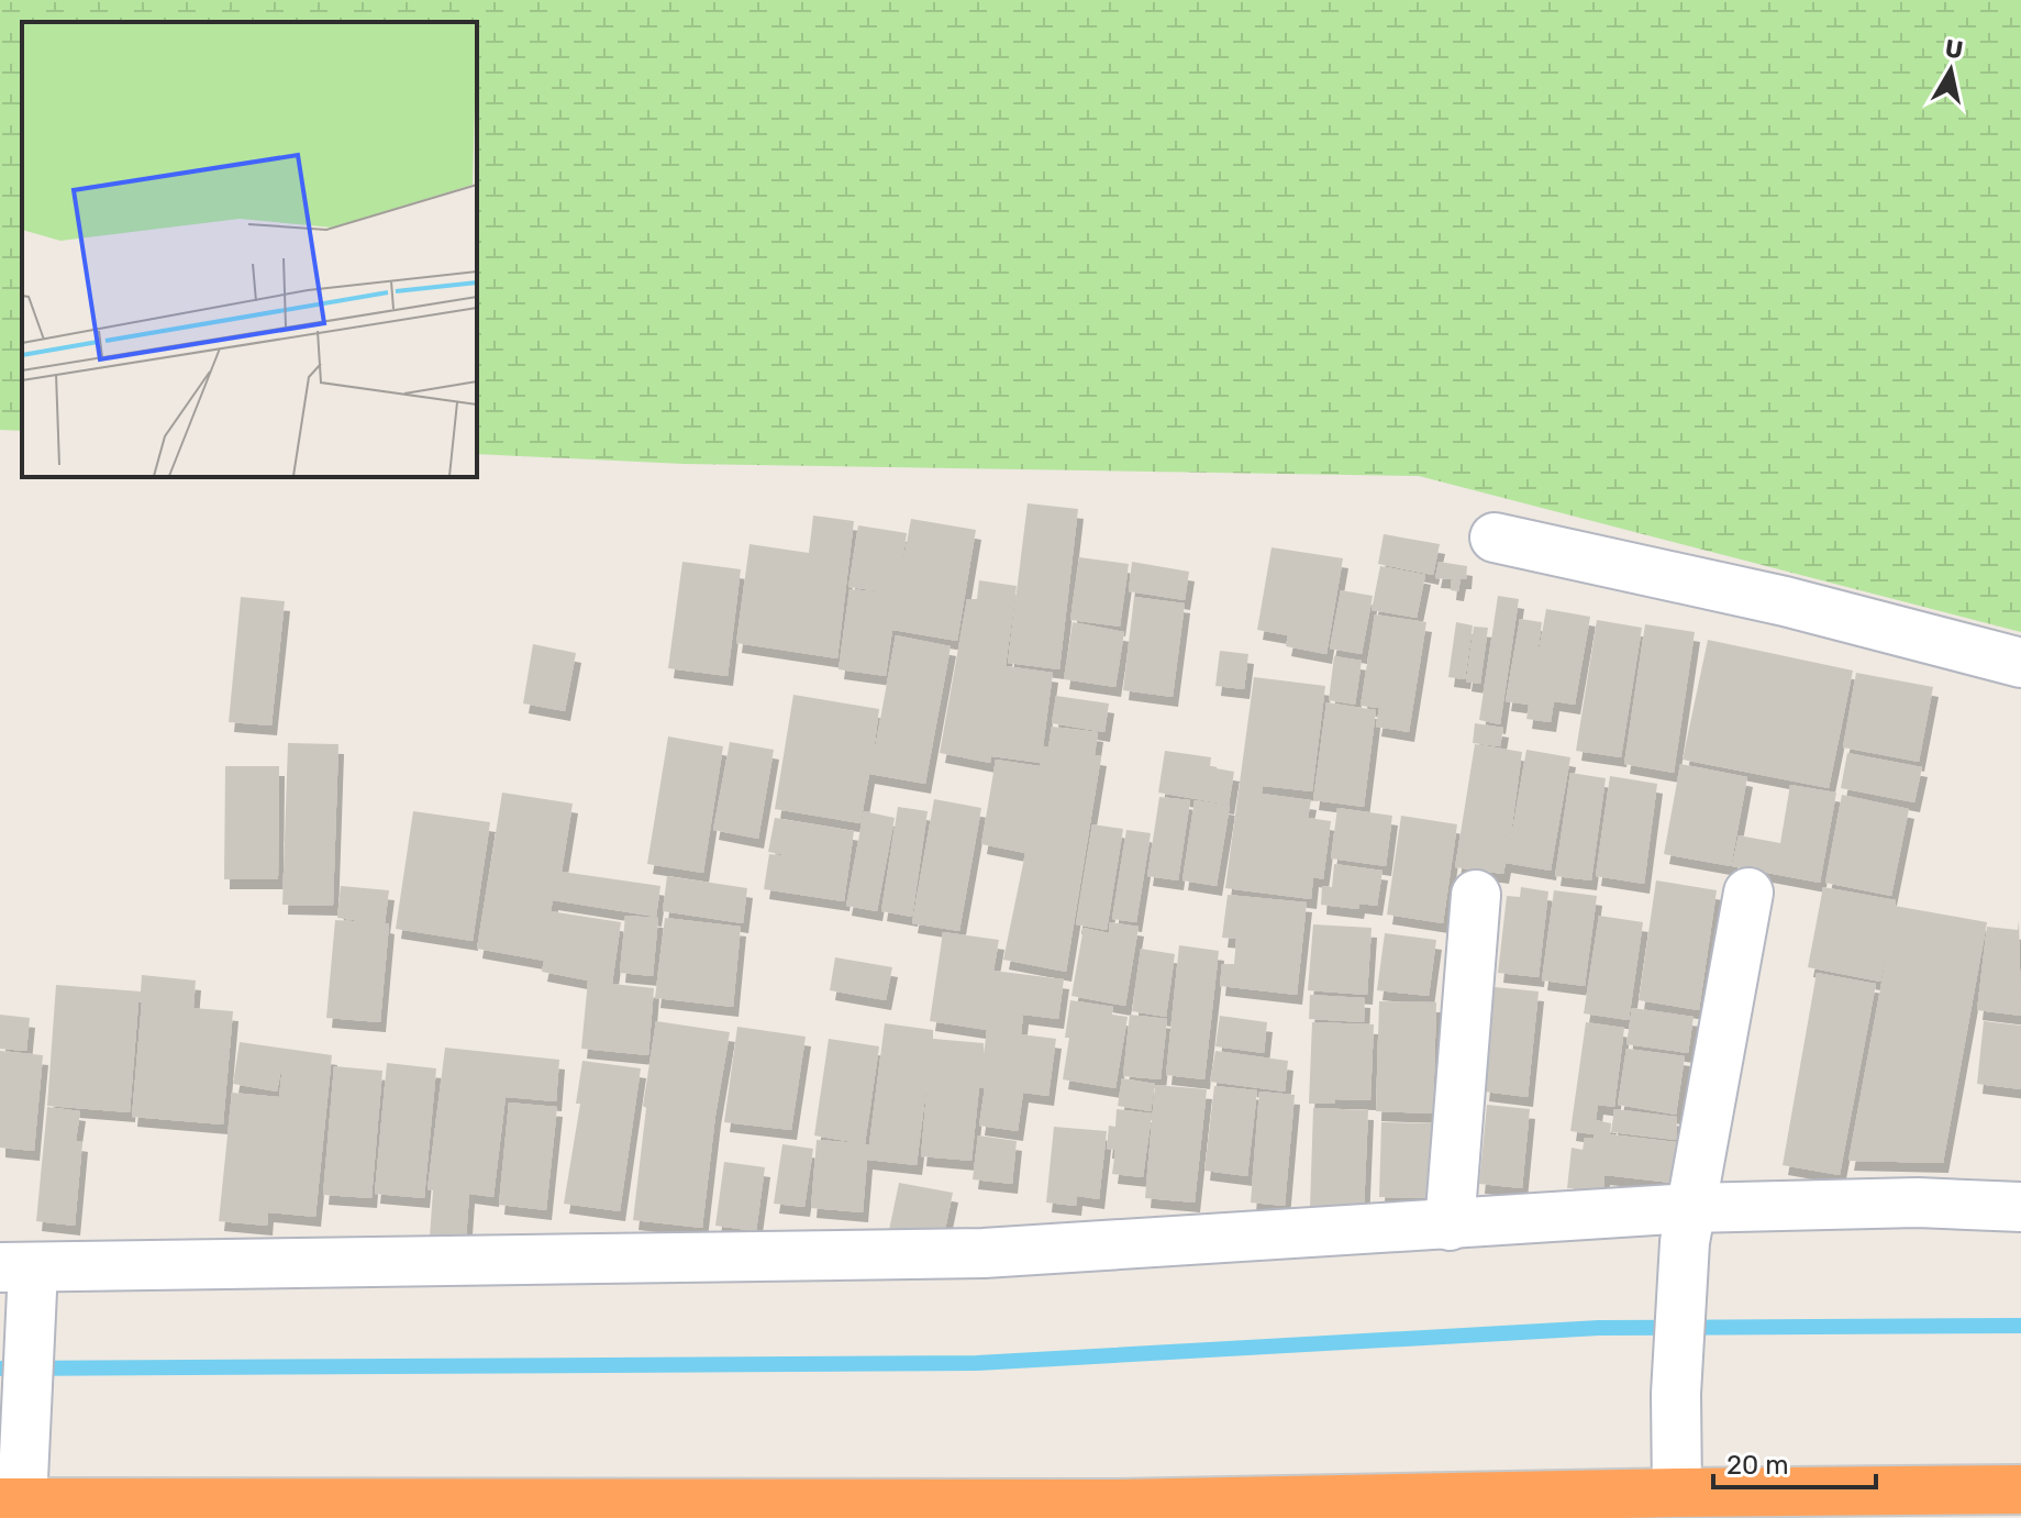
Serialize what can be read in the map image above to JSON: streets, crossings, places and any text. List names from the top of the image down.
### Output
{
  "scale_bar": "20 m",
  "north": "top"
}
